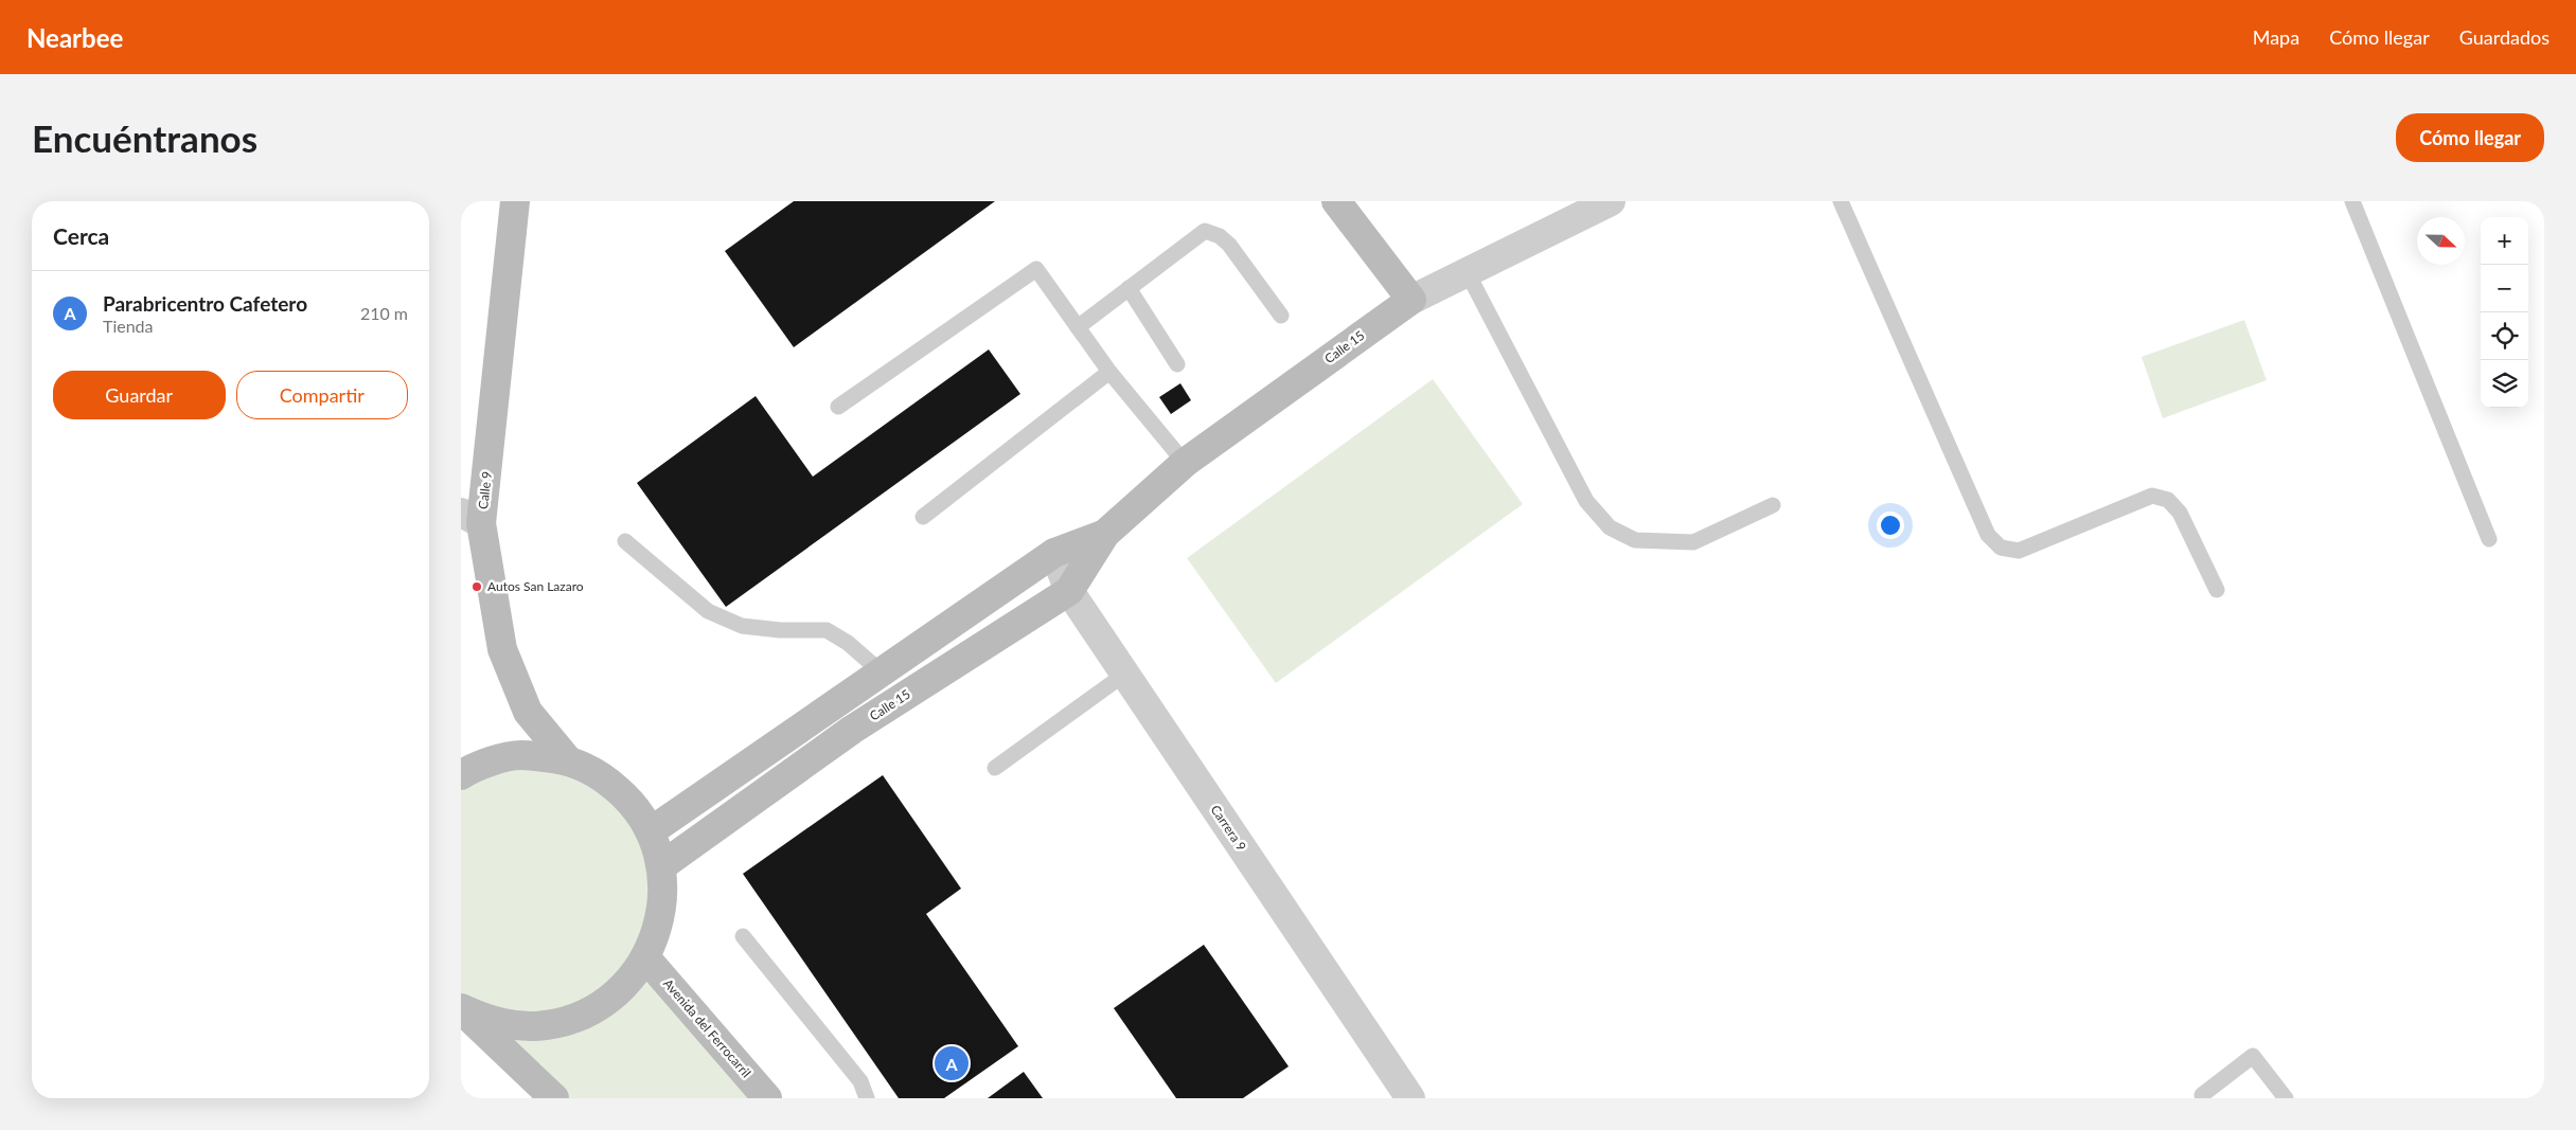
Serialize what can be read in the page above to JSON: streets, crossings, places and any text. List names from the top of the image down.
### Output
{
  "streets": {
    "main road": ["Calle 15", "Calle 9", "Avenida del Ferrocarril"],
    "street": ["Carrera 9"]
  },
  "crossings": [
    ["Calle 15", "Carrera 9"]
  ],
  "places": ["Autos San Lazaro"],
  "north": "right",
  "page": {
    "header": "Nearbee",
    "nav": ["Mapa", "Cómo llegar", "Guardados"],
    "buttons": [
      "Cómo llegar",
      ["Guardar", "Compartir"]
    ],
    "title": "Encuéntranos",
    "heading": "Cerca",
    "map_buttons": ["+", "−"],
    "list": [
      {
        "mark": "A",
        "name": "Parabricentro Cafetero",
        "note": "Tienda",
        "value": "210 m"
      }
    ],
    "pins": "A"
  }
}
